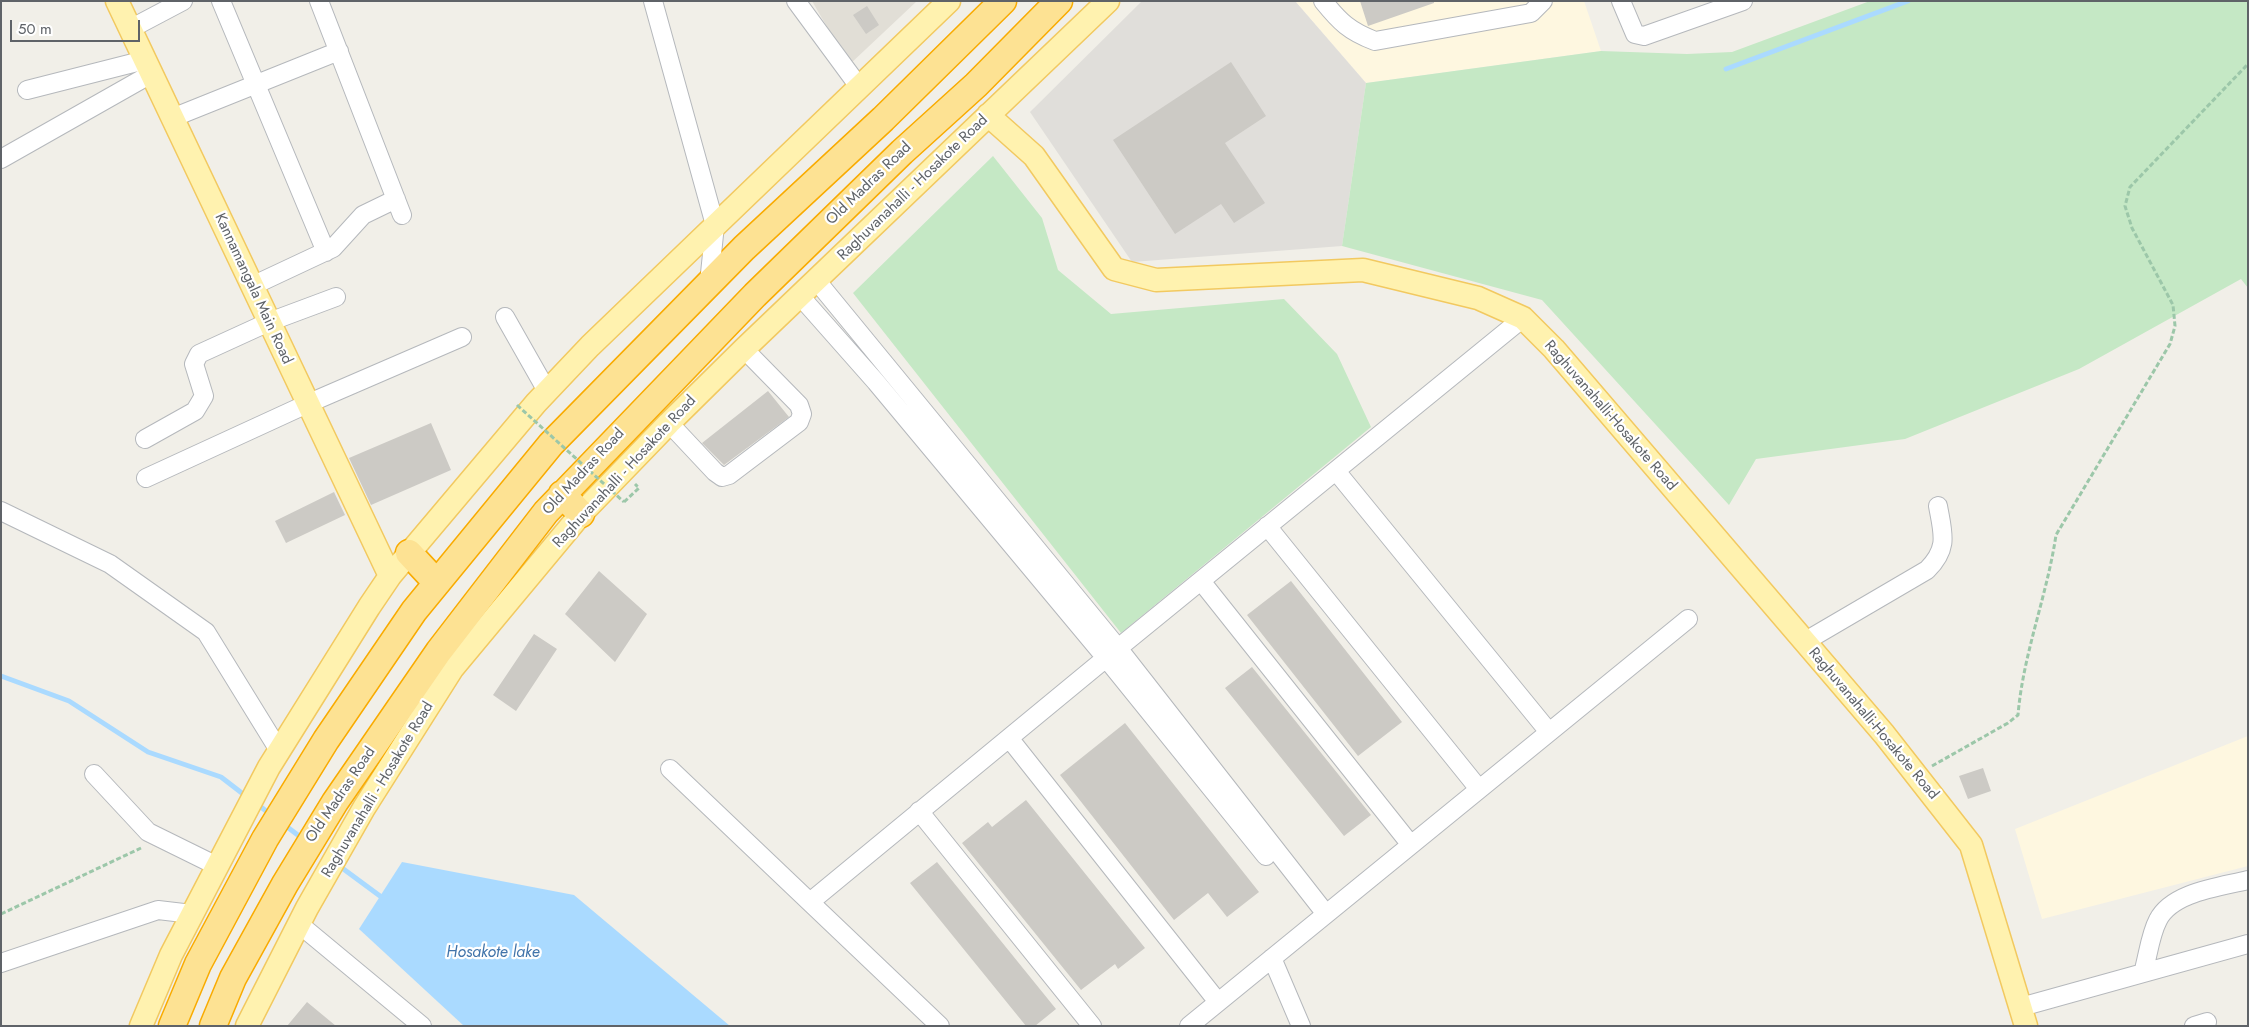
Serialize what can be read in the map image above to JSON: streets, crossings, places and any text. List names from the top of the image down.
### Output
{
  "streets": {
    "highway": ["Old Madras Road"],
    "main road": ["Raghuvanahalli - Hosakote Road", "Kannamangala Main Road", "Raghuvanahalli-Hosakote Road"]
  },
  "crossings": [
    ["Raghuvanahalli - Hosakote Road", "Raghuvanahalli-Hosakote Road"]
  ],
  "water": ["Hosakote lake"],
  "scale_bar": "50 m"
}
